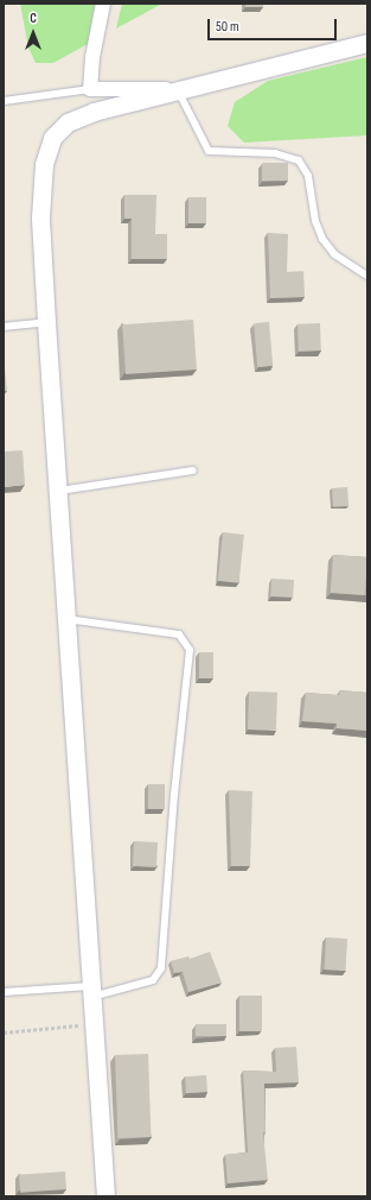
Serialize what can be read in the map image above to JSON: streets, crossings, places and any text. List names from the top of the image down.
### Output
{
  "scale_bar": "50 m",
  "north": "top"
}
